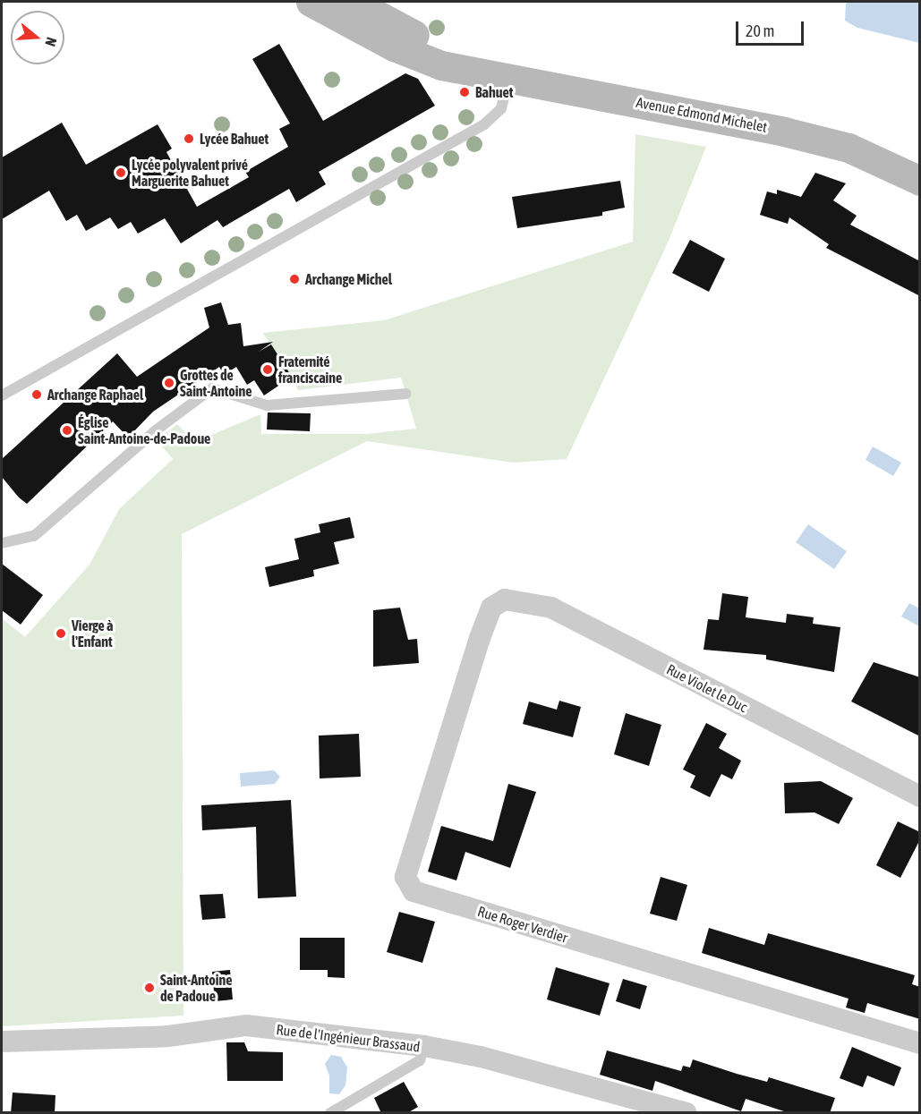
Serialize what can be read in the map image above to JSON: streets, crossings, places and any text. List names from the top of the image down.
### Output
{
  "streets": {
    "main road": ["Avenue Edmond Michelet"],
    "street": ["Rue Violet le Duc", "Rue Roger Verdier", "Rue de l'Ingénieur Brassaud"]
  },
  "crossings": [
    ["Rue Violet le Duc", "Rue Roger Verdier"]
  ],
  "places": [
    "Bahuet",
    "Lycée Bahuet",
    "Lycée polyvalent privé Marguerite Bahuet",
    "Archange Michel",
    "Fraternité franciscaine",
    "Grottes de Saint-Antoine",
    "Archange Raphael",
    "Église Saint-Antoine-de-Padoue",
    "Vierge à l'Enfant",
    "Saint-Antoine de Padoue"
  ],
  "scale_bar": "20 m",
  "north": "right"
}
